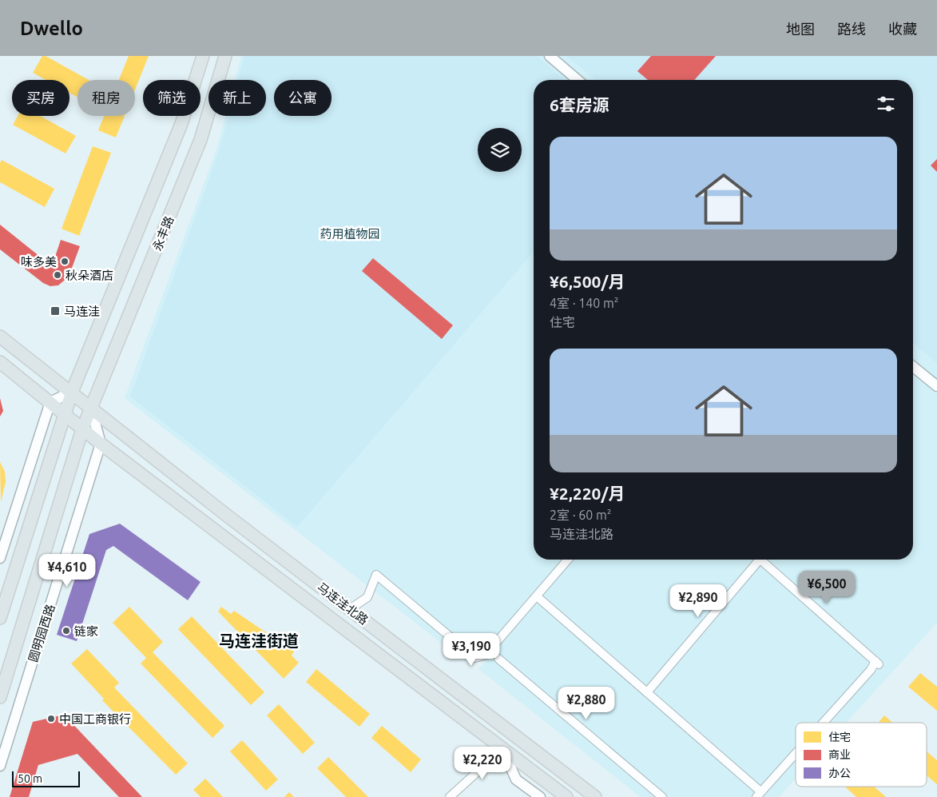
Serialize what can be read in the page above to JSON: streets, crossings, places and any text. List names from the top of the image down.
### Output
{
  "streets": {
    "main road": ["永丰路", "马连洼北路", "圆明园西路"]
  },
  "crossings": [
    ["永丰路", "马连洼北路"],
    ["永丰路", "圆明园西路"],
    ["马连洼北路", "圆明园西路"]
  ],
  "districts": ["马连洼街道"],
  "parks": ["药用植物园"],
  "places": {
    "other": [
      "味多美",
      "秋朵酒店",
      "链家",
      "中国工商银行"
    ],
    "transit": ["马连洼"]
  },
  "legend": ["住宅", "商业", "办公"],
  "scale_bar": "50 m",
  "page": {
    "header": "Dwello",
    "nav": ["地图", "路线", "收藏"],
    "chip": [
      "买房",
      "租房",
      "筛选",
      "新上",
      "公寓"
    ],
    "heading": "6套房源",
    "list": [
      {
        "name": "¥6,500/月",
        "note": "4室 · 140 m² · 住宅"
      },
      {
        "name": "¥2,220/月",
        "note": "2室 · 60 m² · 马连洼北路"
      }
    ],
    "price": [
      "¥4,610",
      "¥6,500",
      "¥2,890",
      "¥3,190",
      "¥2,880",
      "¥2,220"
    ],
    "scale": "50 m"
  }
}
